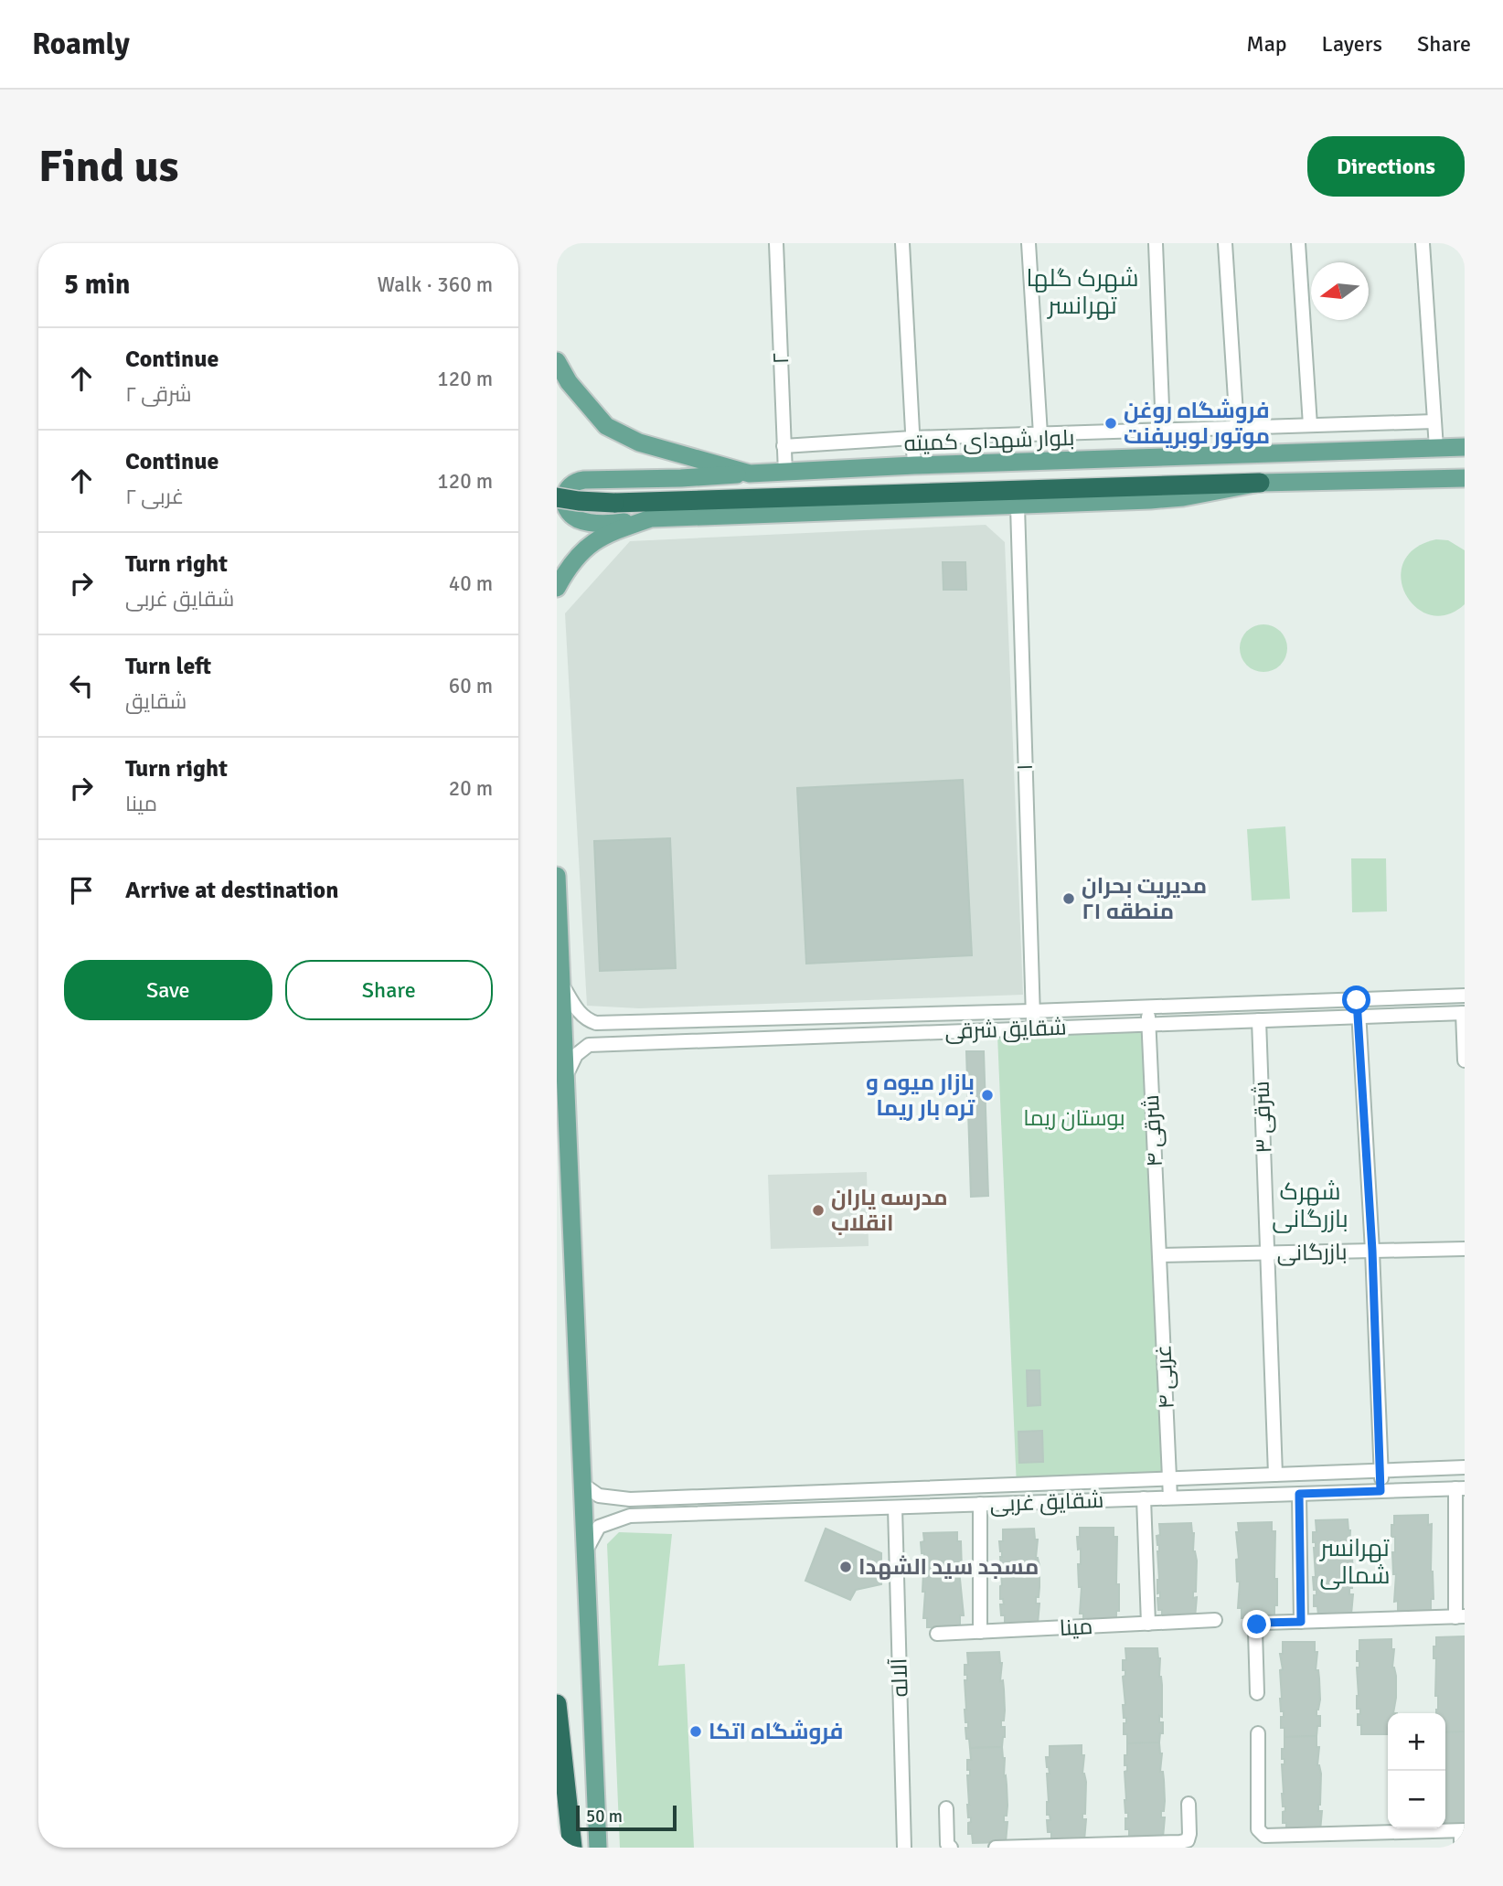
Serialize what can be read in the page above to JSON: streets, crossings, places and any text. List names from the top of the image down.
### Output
{
  "streets": {
    "main road": ["بلوار شهدای کمیته"],
    "street": [
      "۲",
      "۱",
      "شقایق شرقی",
      "۳ شرقی",
      "۴ شرقی",
      "بازرگانی",
      "۴ غربی",
      "شقایق غربی",
      "مینا",
      "آلاله"
    ]
  },
  "crossings": [
    ["۲", "بلوار شهدای کمیته"],
    ["۱", "شقایق شرقی"],
    ["شقایق شرقی", "۳ شرقی"],
    ["شقایق شرقی", "۴ شرقی"],
    ["۳ شرقی", "بازرگانی"],
    ["۳ شرقی", "شقایق غربی"],
    ["۴ شرقی", "بازرگانی"],
    ["۴ شرقی", "۴ غربی"],
    ["بازرگانی", "۴ غربی"],
    ["۴ غربی", "شقایق غربی"],
    ["شقایق غربی", "آلاله"]
  ],
  "districts": ["شهرک گلها تهرانسر", "شهرک بازرگانی", "تهرانسر شمالی"],
  "parks": ["بوستان ریما"],
  "places": [
    "فروشگاه روغن موتور لوبریفنت",
    "مدیریت بحران منطقه ۲۱",
    "بازار میوه و تره بار ریما",
    "مدرسه یاران انقلاب",
    "مسجد سید الشهدا",
    "فروشگاه اتکا"
  ],
  "scale_bar": "50 m",
  "north": "left",
  "page": {
    "header": "Roamly",
    "nav": ["Map", "Layers", "Share"],
    "buttons": [
      "Directions",
      ["Save", "Share"]
    ],
    "title": "Find us",
    "heading": ["5 min", "Walk · 360 m"],
    "list": [
      ["Continue", "۲ شرقی", "120 m"],
      ["Continue", "۲ غربی", "120 m"],
      ["Turn right", "شقایق غربی", "40 m"],
      ["Turn left", "شقایق", "60 m"],
      ["Turn right", "مینا", "20 m"],
      "Arrive at destination"
    ],
    "map_buttons": ["+", "−"],
    "scale": "50 m"
  }
}
